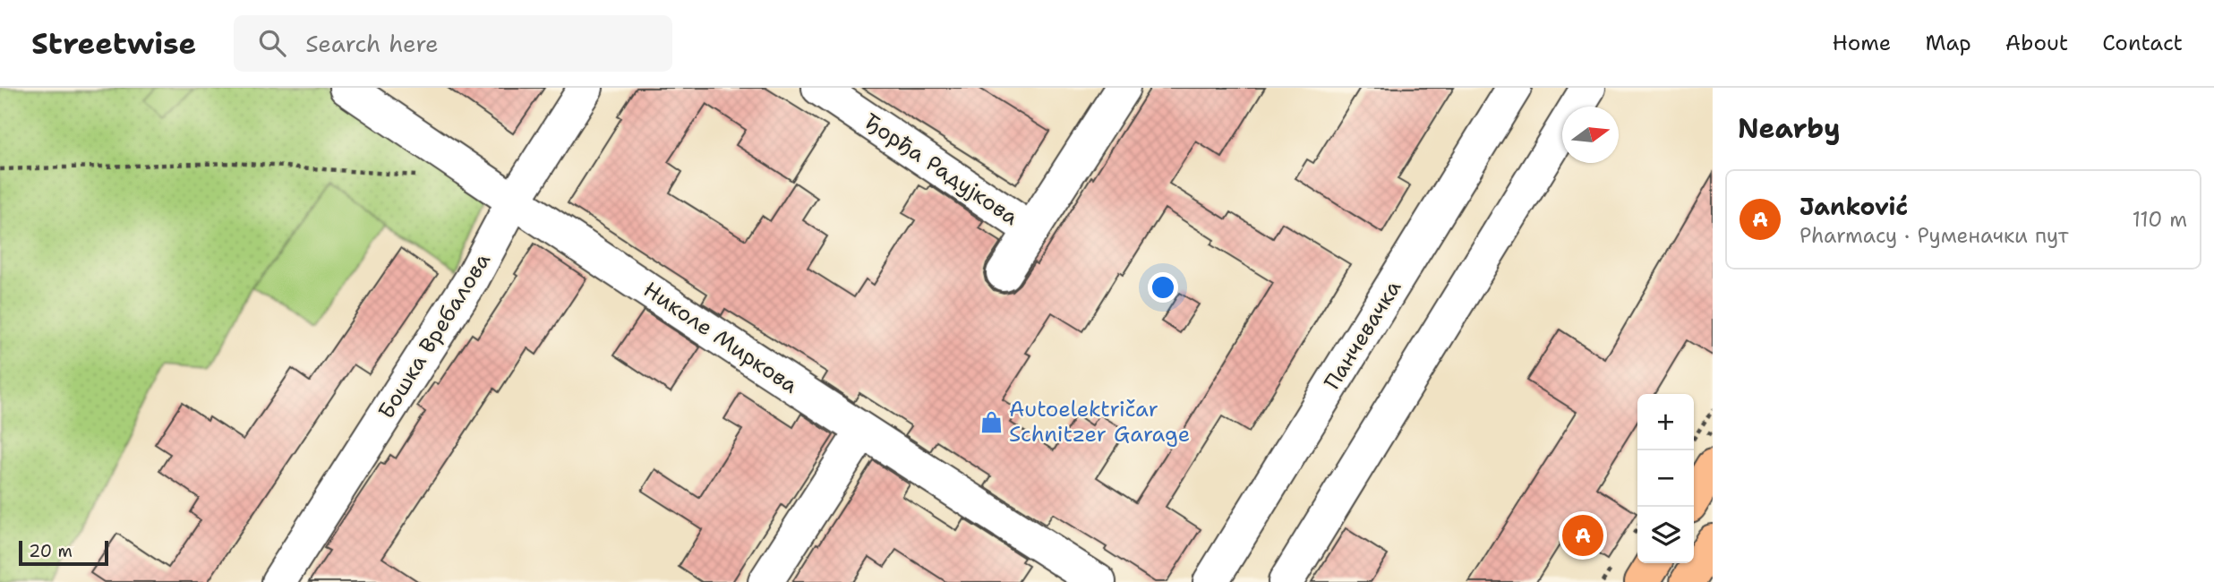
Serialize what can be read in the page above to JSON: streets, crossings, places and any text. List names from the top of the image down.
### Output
{
  "streets": {
    "street": [
      "Ђорђа Радујкова",
      "Панчевачка",
      "Бошка Вребалова",
      "Николе Миркова"
    ]
  },
  "crossings": [
    ["Бошка Вребалова", "Николе Миркова"]
  ],
  "places": {
    "shop": ["Autoelektričar Schnitzer Garage"]
  },
  "scale_bar": "20 m",
  "north": "right",
  "page": {
    "header": "Streetwise",
    "search": "Search here",
    "nav": [
      "Home",
      "Map",
      "About",
      "Contact"
    ],
    "heading": "Nearby",
    "list": [
      {
        "mark": "A",
        "name": "Janković",
        "note": "Pharmacy · Руменачки пут",
        "value": "110 m"
      }
    ],
    "map_buttons": ["+", "−"],
    "pins": "A",
    "scale": "20 m"
  }
}
